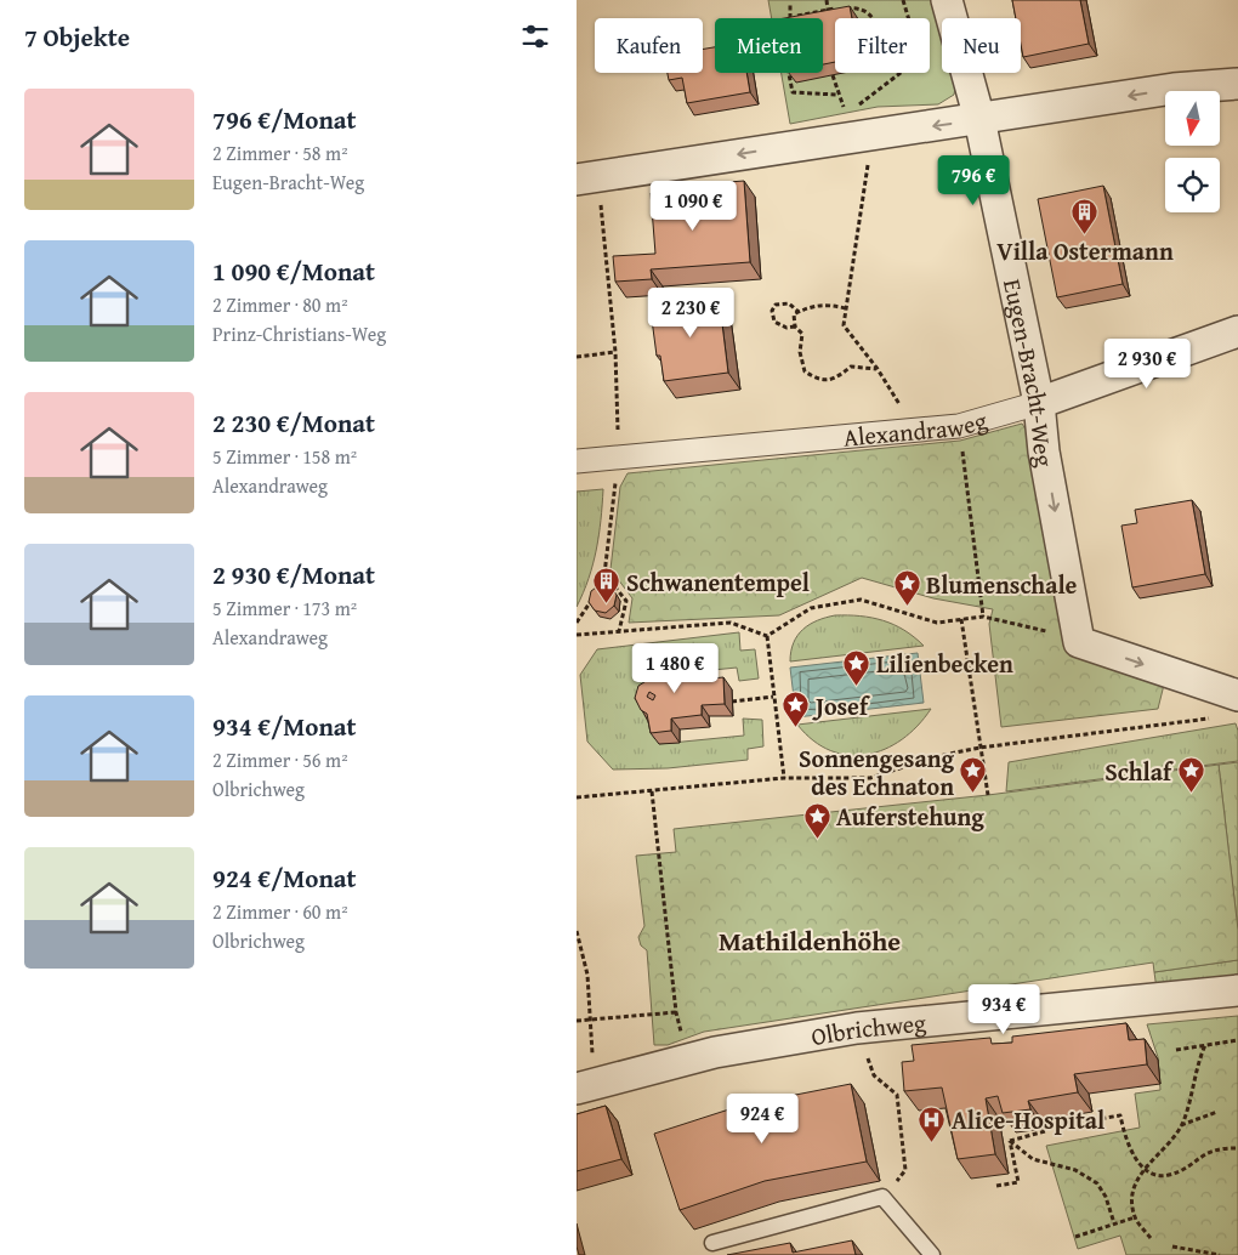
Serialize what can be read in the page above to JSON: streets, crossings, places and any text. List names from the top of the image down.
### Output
{
  "streets": {
    "street": ["Eugen-Bracht-Weg", "Alexandraweg", "Olbrichweg"]
  },
  "crossings": [
    ["Eugen-Bracht-Weg", "Alexandraweg"]
  ],
  "one_way": ["Eugen-Bracht-Weg"],
  "districts": ["Mathildenhöhe"],
  "places": {
    "building": ["Villa Ostermann", "Schwanentempel"],
    "place": [
      "Blumenschale",
      "Lilienbecken",
      "Josef",
      "Sonnengesang des Echnaton",
      "Schlaf",
      "Auferstehung"
    ],
    "hospital": ["Alice-Hospital"]
  },
  "north": "bottom",
  "page": {
    "heading": "7 Objekte",
    "chip": [
      "Kaufen",
      "Mieten",
      "Filter",
      "Neu"
    ],
    "list": [
      {
        "name": "796 €/Monat",
        "note": "2 Zimmer · 58 m² · Eugen-Bracht-Weg"
      },
      {
        "name": "1 090 €/Monat",
        "note": "2 Zimmer · 80 m² · Prinz-Christians-Weg"
      },
      {
        "name": "2 230 €/Monat",
        "note": "5 Zimmer · 158 m² · Alexandraweg"
      },
      {
        "name": "2 930 €/Monat",
        "note": "5 Zimmer · 173 m² · Alexandraweg"
      },
      {
        "name": "934 €/Monat",
        "note": "2 Zimmer · 56 m² · Olbrichweg"
      },
      {
        "name": "924 €/Monat",
        "note": "2 Zimmer · 60 m² · Olbrichweg"
      }
    ],
    "price": [
      "796 €",
      "1 090 €",
      "2 230 €",
      "2 930 €",
      "1 480 €",
      "934 €",
      "924 €"
    ]
  }
}
